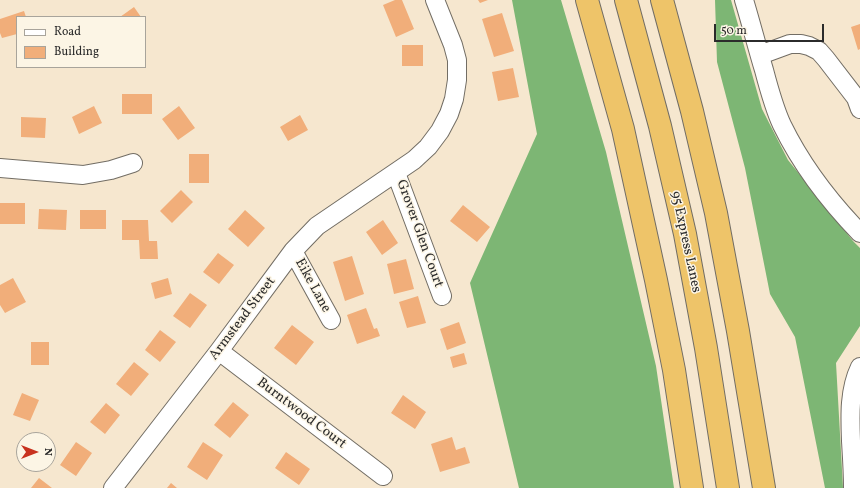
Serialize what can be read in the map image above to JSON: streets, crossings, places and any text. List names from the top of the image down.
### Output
{
  "streets": {
    "highway": ["95 Express Lanes"],
    "street": [
      "Grover Glen Court",
      "Eike Lane",
      "Armstead Street",
      "Burntwood Court"
    ]
  },
  "crossings": [
    ["Grover Glen Court", "Armstead Street"],
    ["Eike Lane", "Armstead Street"],
    ["Armstead Street", "Burntwood Court"]
  ],
  "legend": ["Road", "Building"],
  "scale_bar": "50 m",
  "north": "right"
}
